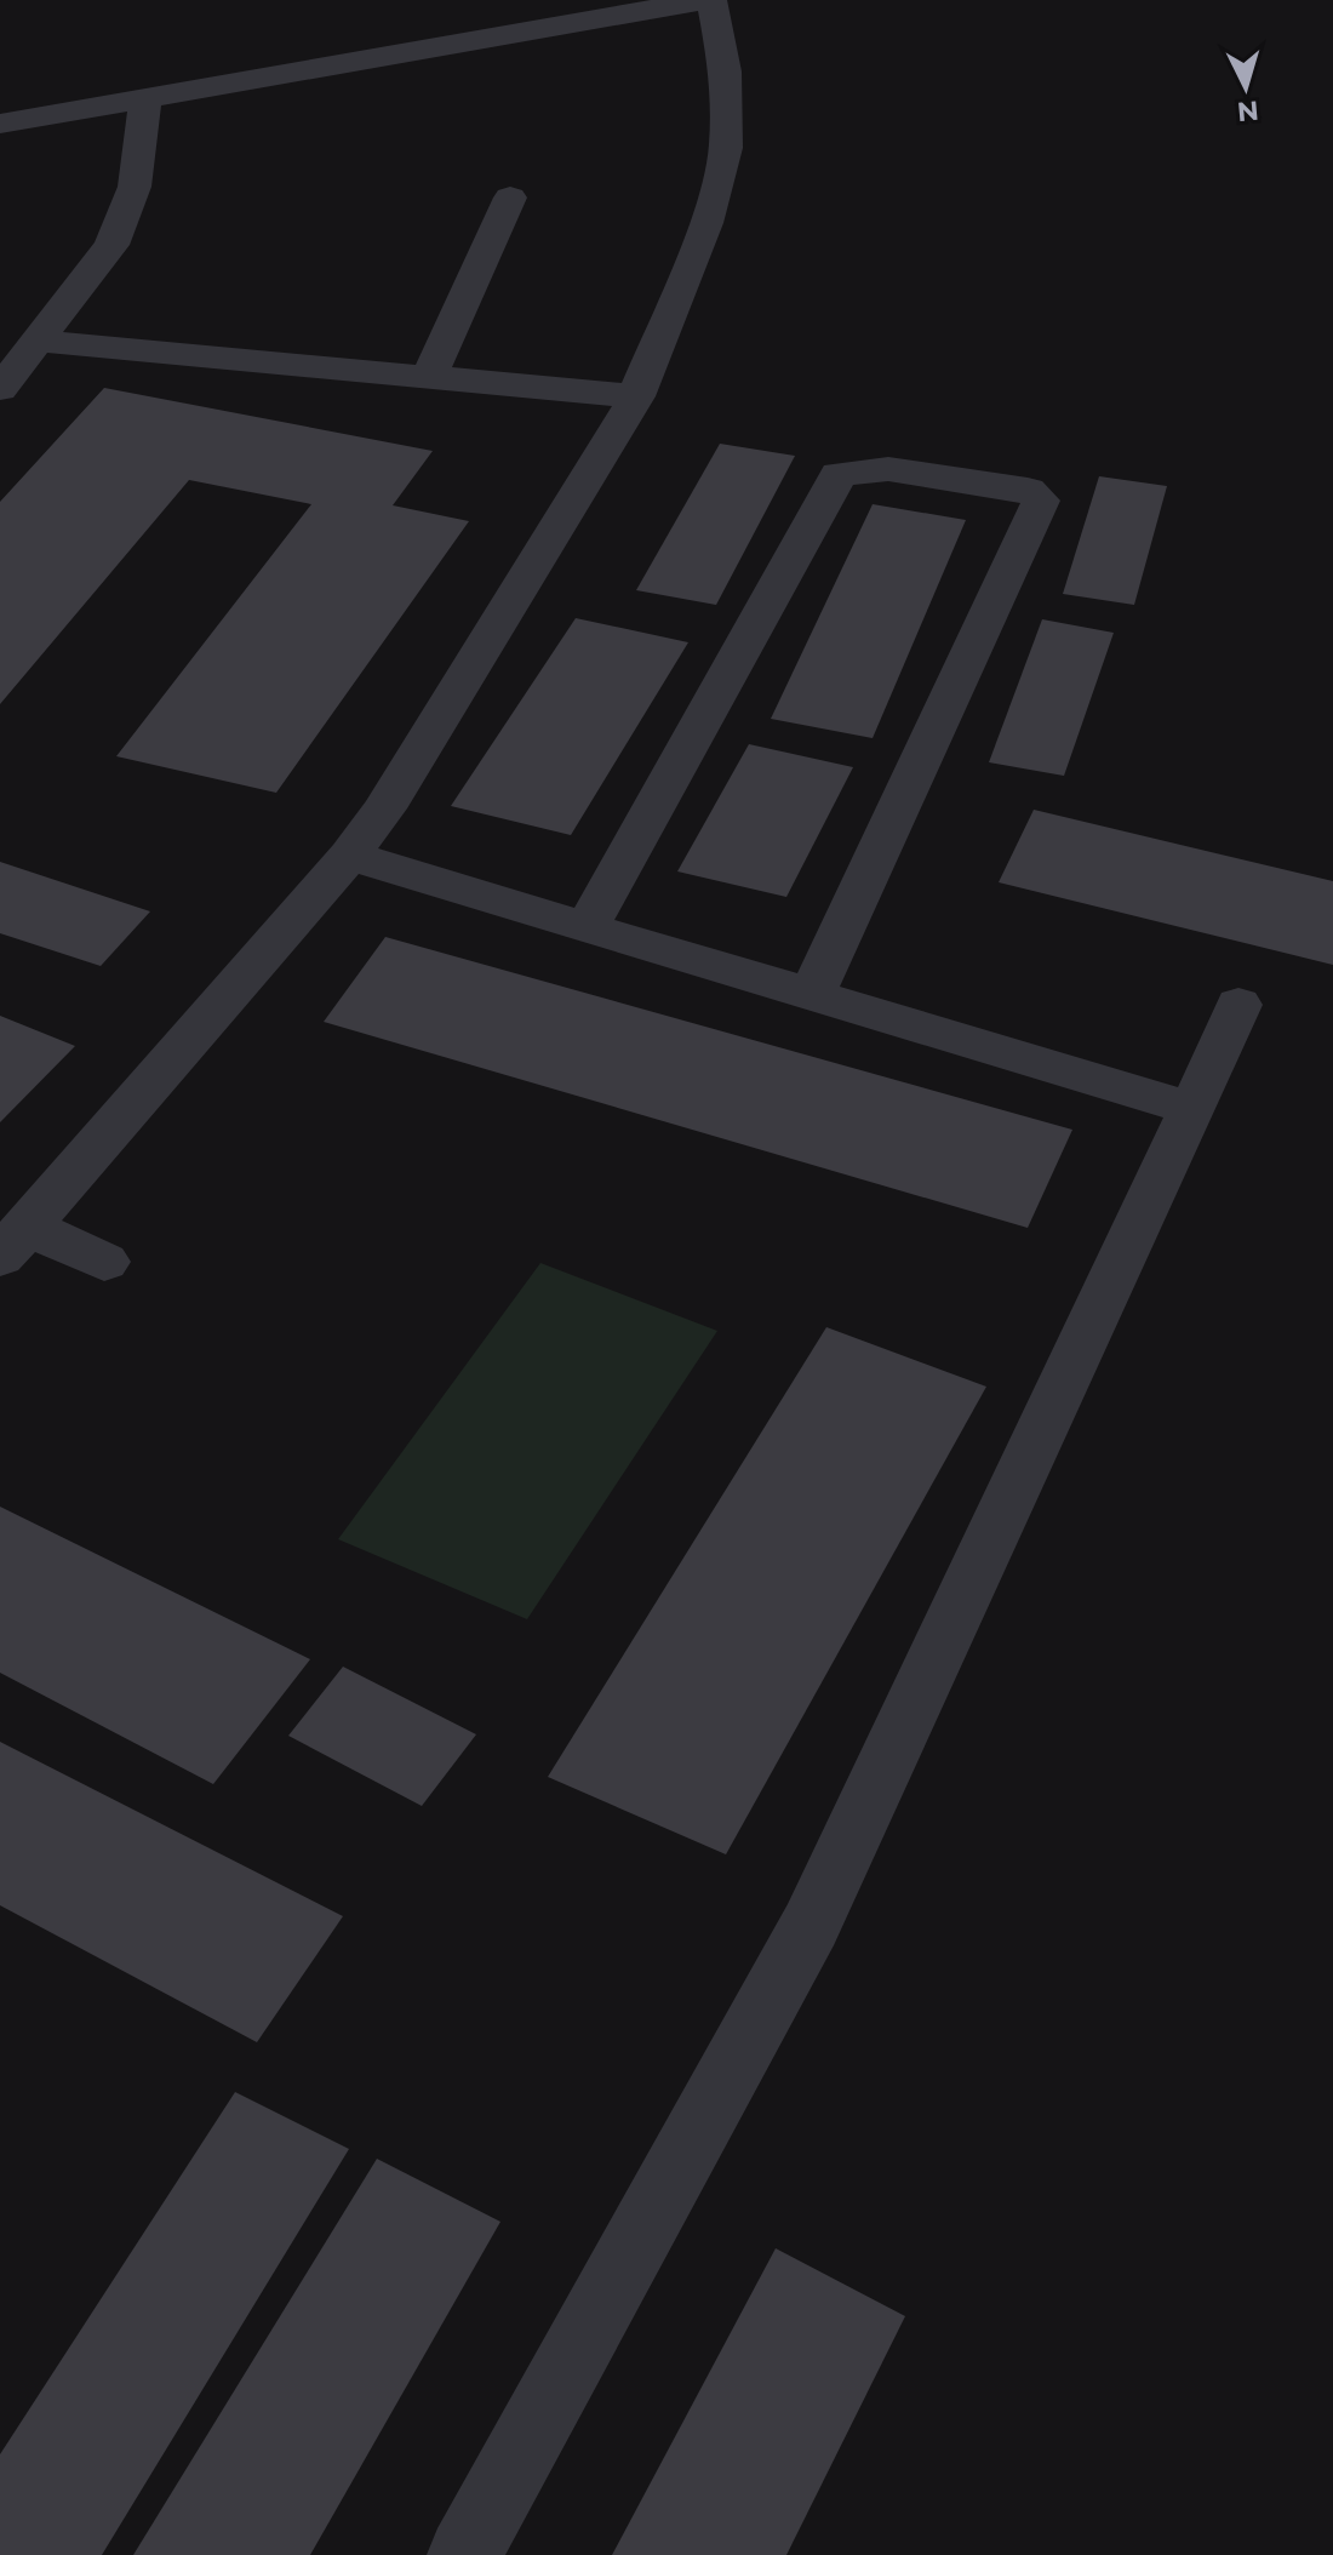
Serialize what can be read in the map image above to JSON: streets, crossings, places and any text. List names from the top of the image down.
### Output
{
  "north": "bottom"
}
